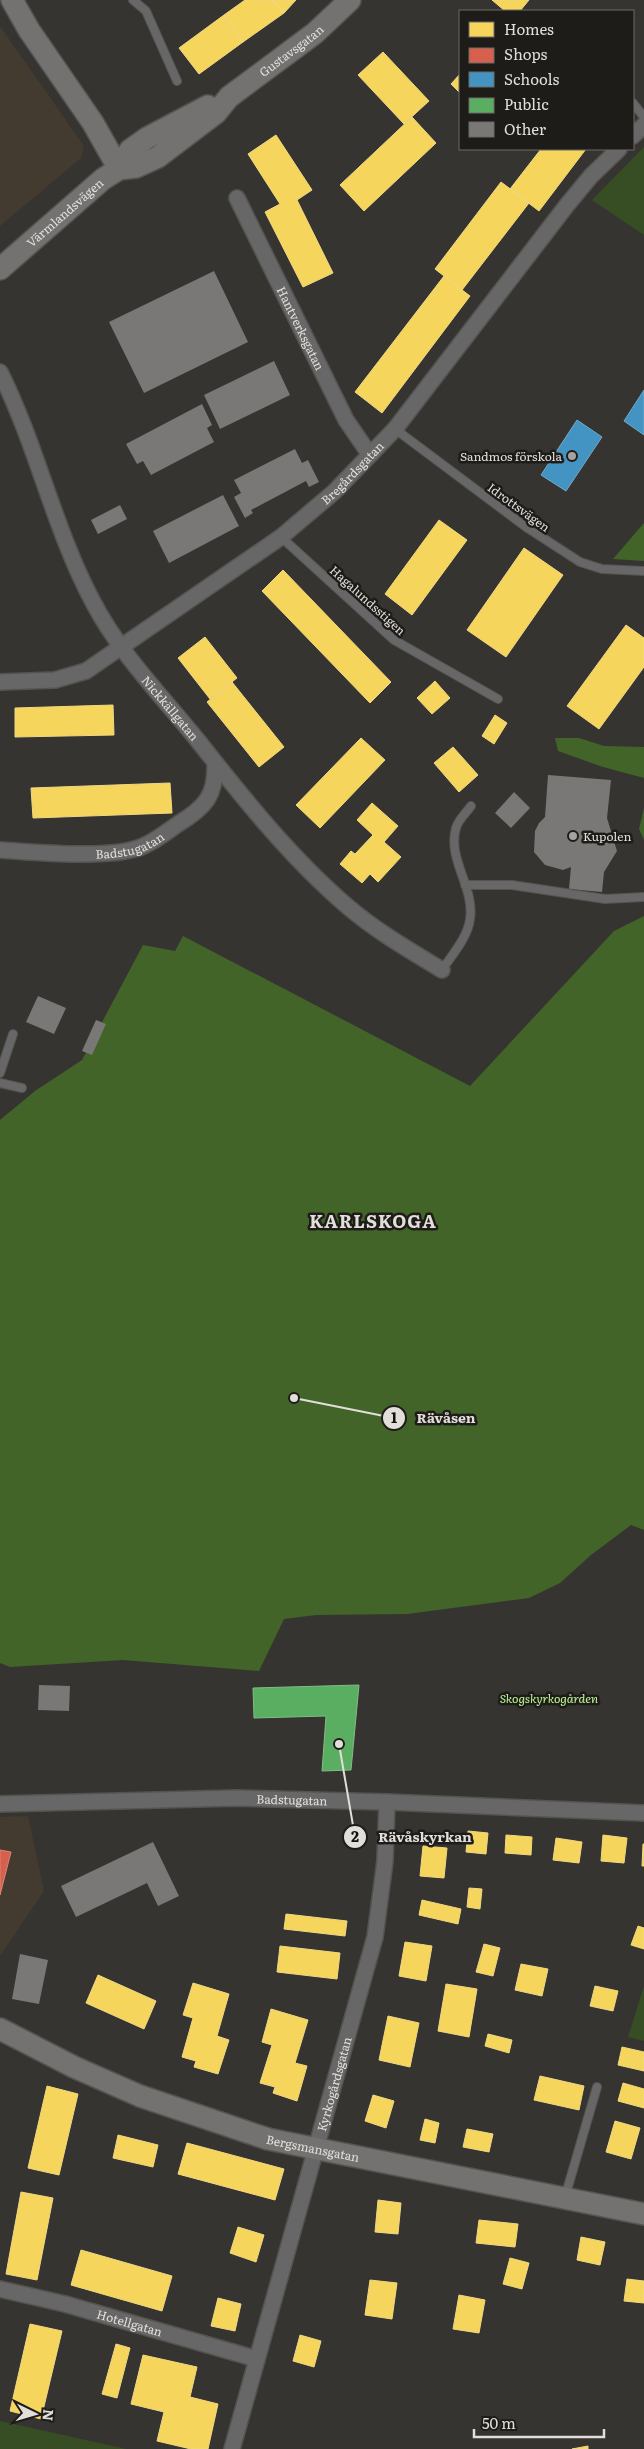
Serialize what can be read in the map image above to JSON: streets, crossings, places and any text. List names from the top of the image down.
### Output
{
  "streets": {
    "street": [
      "Gustavsgatan",
      "Värmlandsvägen",
      "Hantverksgatan",
      "Bregårdsgatan",
      "Nickkällgatan",
      "Badstugatan",
      "Kyrkogårdsgatan",
      "Bergsmansgatan",
      "Hotellgatan"
    ],
    "lane": ["Idrottsvägen", "Hagalundsstigen"]
  },
  "crossings": [
    ["Gustavsgatan", "Värmlandsvägen"],
    ["Hantverksgatan", "Bregårdsgatan"],
    ["Bregårdsgatan", "Idrottsvägen"],
    ["Bregårdsgatan", "Hagalundsstigen"],
    ["Bregårdsgatan", "Nickkällgatan"],
    ["Nickkällgatan", "Badstugatan"],
    ["Badstugatan", "Kyrkogårdsgatan"],
    ["Kyrkogårdsgatan", "Bergsmansgatan"],
    ["Kyrkogårdsgatan", "Hotellgatan"]
  ],
  "districts": ["KARLSKOGA"],
  "parks": ["Skogskyrkogården"],
  "places": [
    "Sandmos förskola",
    "Kupolen",
    "Rävåsen",
    "Rävåskyrkan"
  ],
  "legend": [
    "Homes",
    "Shops",
    "Schools",
    "Public",
    "Other"
  ],
  "scale_bar": "50 m",
  "north": "right"
}
